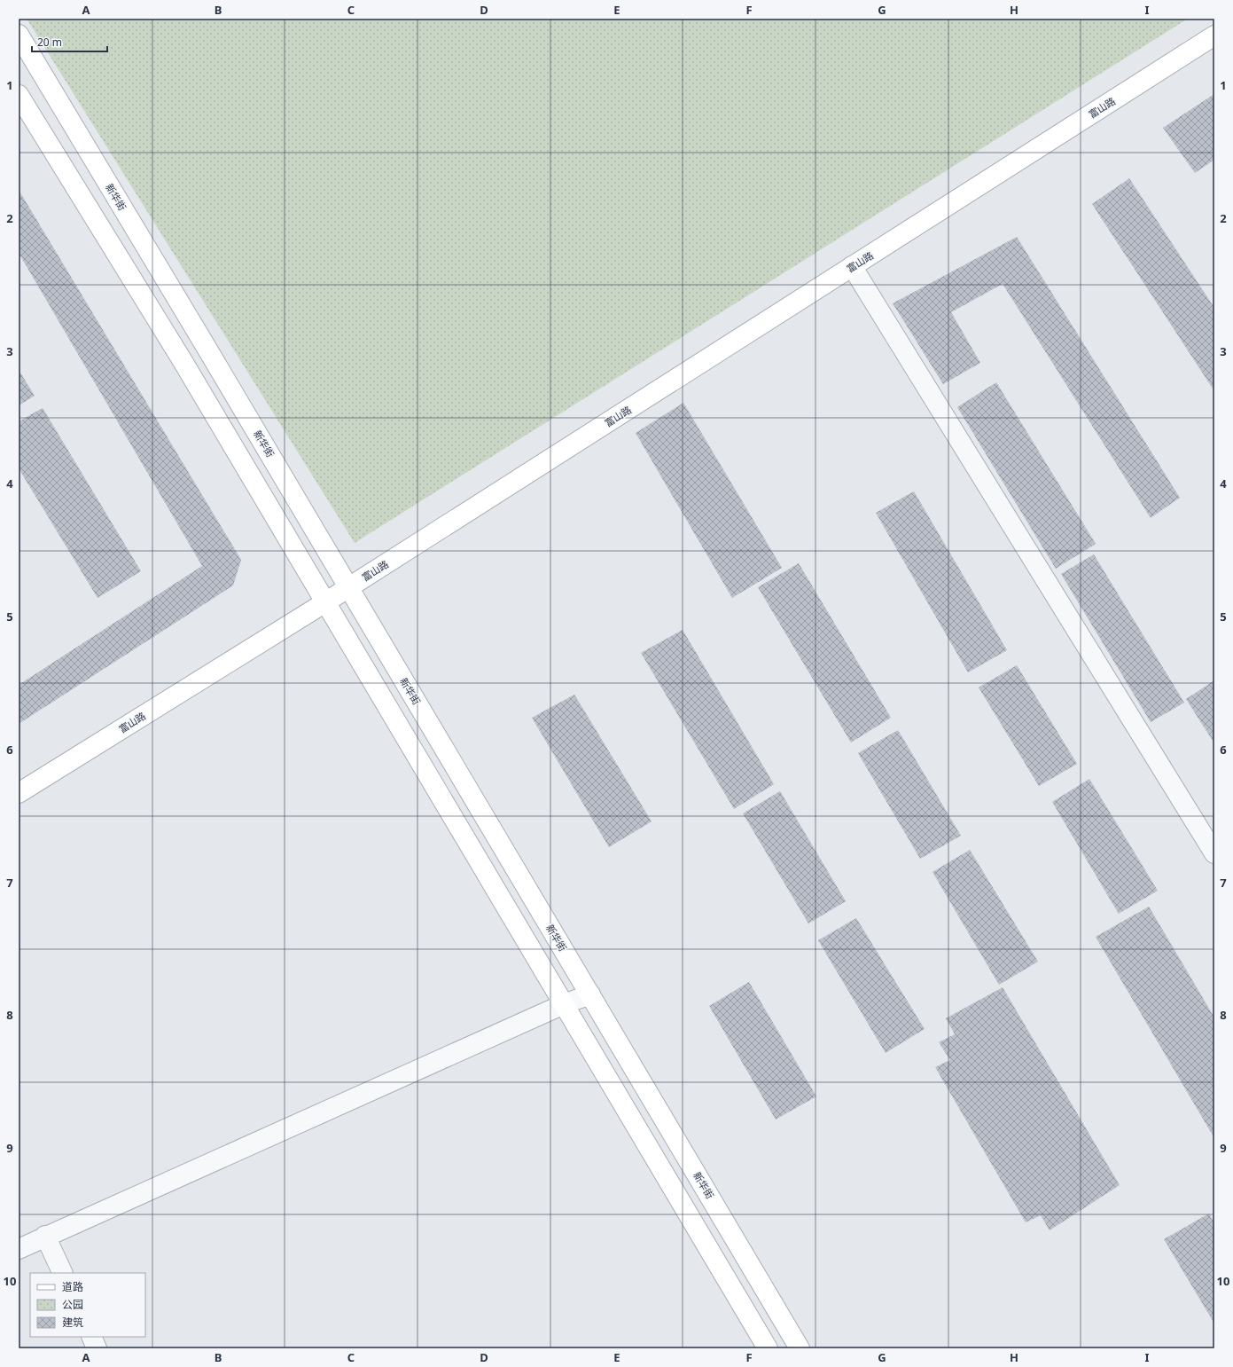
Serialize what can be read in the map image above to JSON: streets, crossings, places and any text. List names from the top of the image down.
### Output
{
  "streets": {
    "street": ["富山路", "新华街"]
  },
  "crossings": [
    ["富山路", "新华街"]
  ],
  "legend": ["道路", "公园", "建筑"],
  "scale_bar": "20 m",
  "grid": {
    "columns": [
      "A",
      "B",
      "C",
      "D",
      "E",
      "F",
      "G",
      "H",
      "I"
    ],
    "rows": [
      "1",
      "2",
      "3",
      "4",
      "5",
      "6",
      "7",
      "8",
      "9",
      "10"
    ]
  }
}
